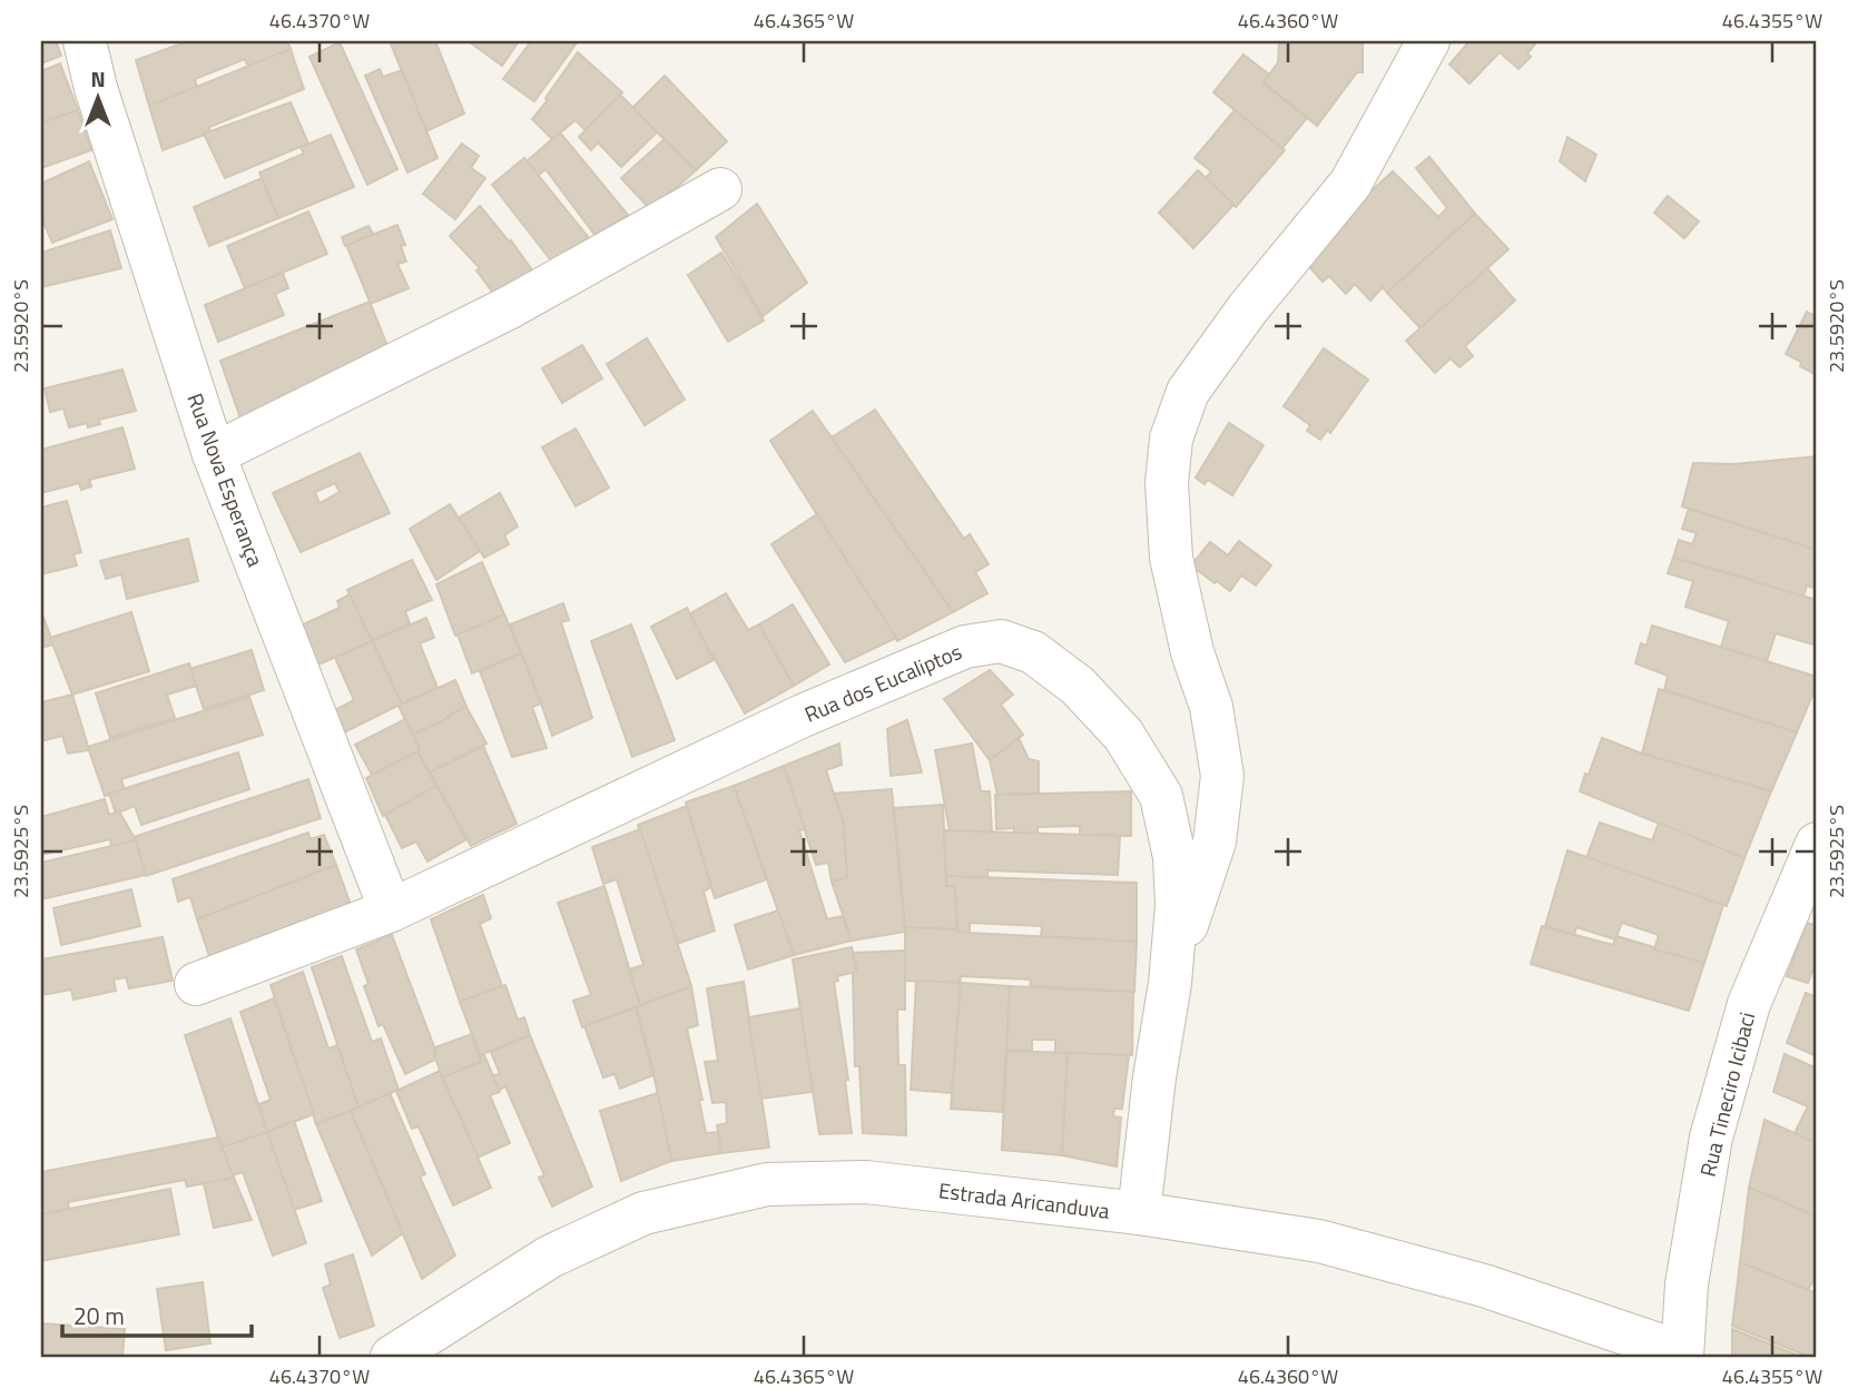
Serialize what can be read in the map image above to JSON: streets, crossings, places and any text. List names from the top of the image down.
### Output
{
  "streets": {
    "street": [
      "Rua Nova Esperança",
      "Rua dos Eucaliptos",
      "Rua Tineciro Icibaci",
      "Estrada Aricanduva"
    ]
  },
  "crossings": [
    ["Rua Nova Esperança", "Rua dos Eucaliptos"],
    ["Rua dos Eucaliptos", "Estrada Aricanduva"],
    ["Rua Tineciro Icibaci", "Estrada Aricanduva"]
  ],
  "scale_bar": "20 m",
  "north": "top",
  "coordinates": [
    "46.4370°W",
    "46.4365°W",
    "46.4360°W",
    "46.4355°W",
    "23.5920°S",
    "23.5925°S"
  ]
}
